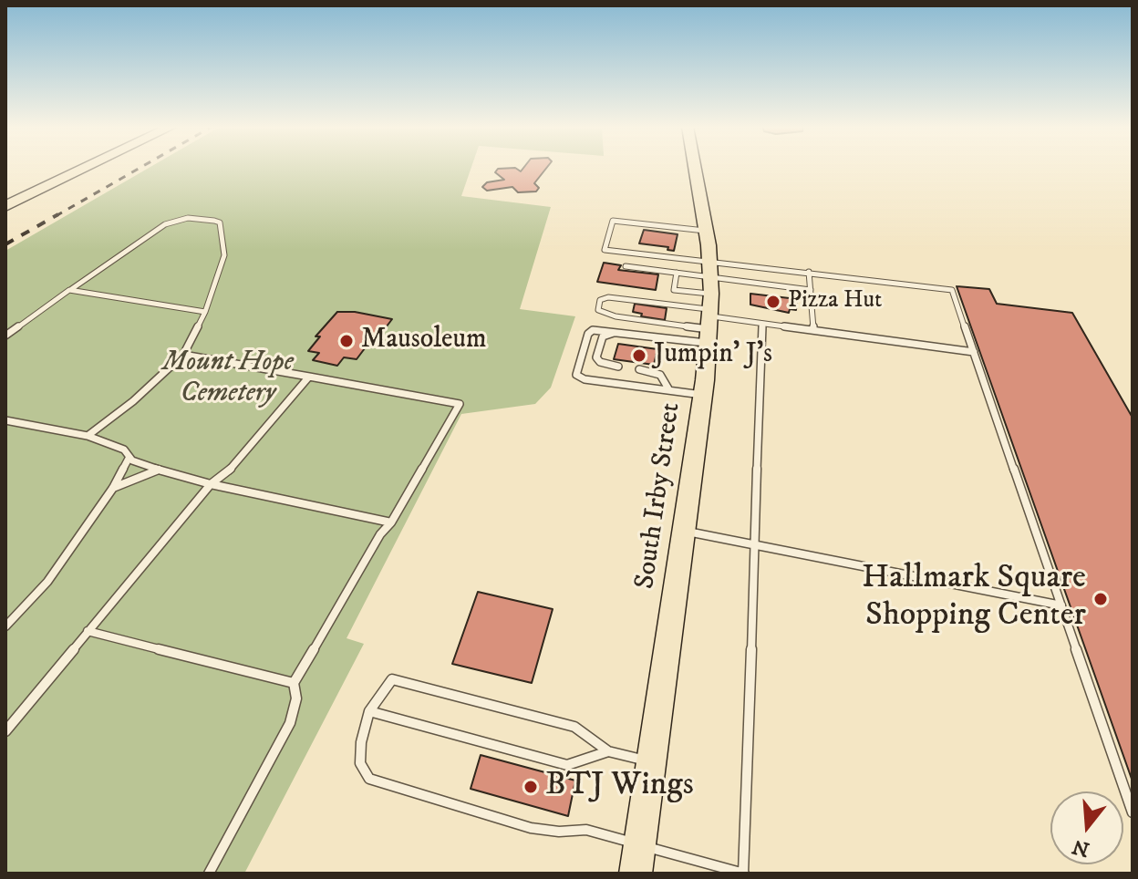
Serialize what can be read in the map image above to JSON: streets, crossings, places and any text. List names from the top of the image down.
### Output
{
  "streets": {
    "main road": ["South Irby Street"]
  },
  "parks": ["Mount Hope Cemetery"],
  "places": [
    "Pizza Hut",
    "Mausoleum",
    "Jumpin' J's",
    "Hallmark Square Shopping Center",
    "BTJ Wings"
  ],
  "north": "bottom"
}
